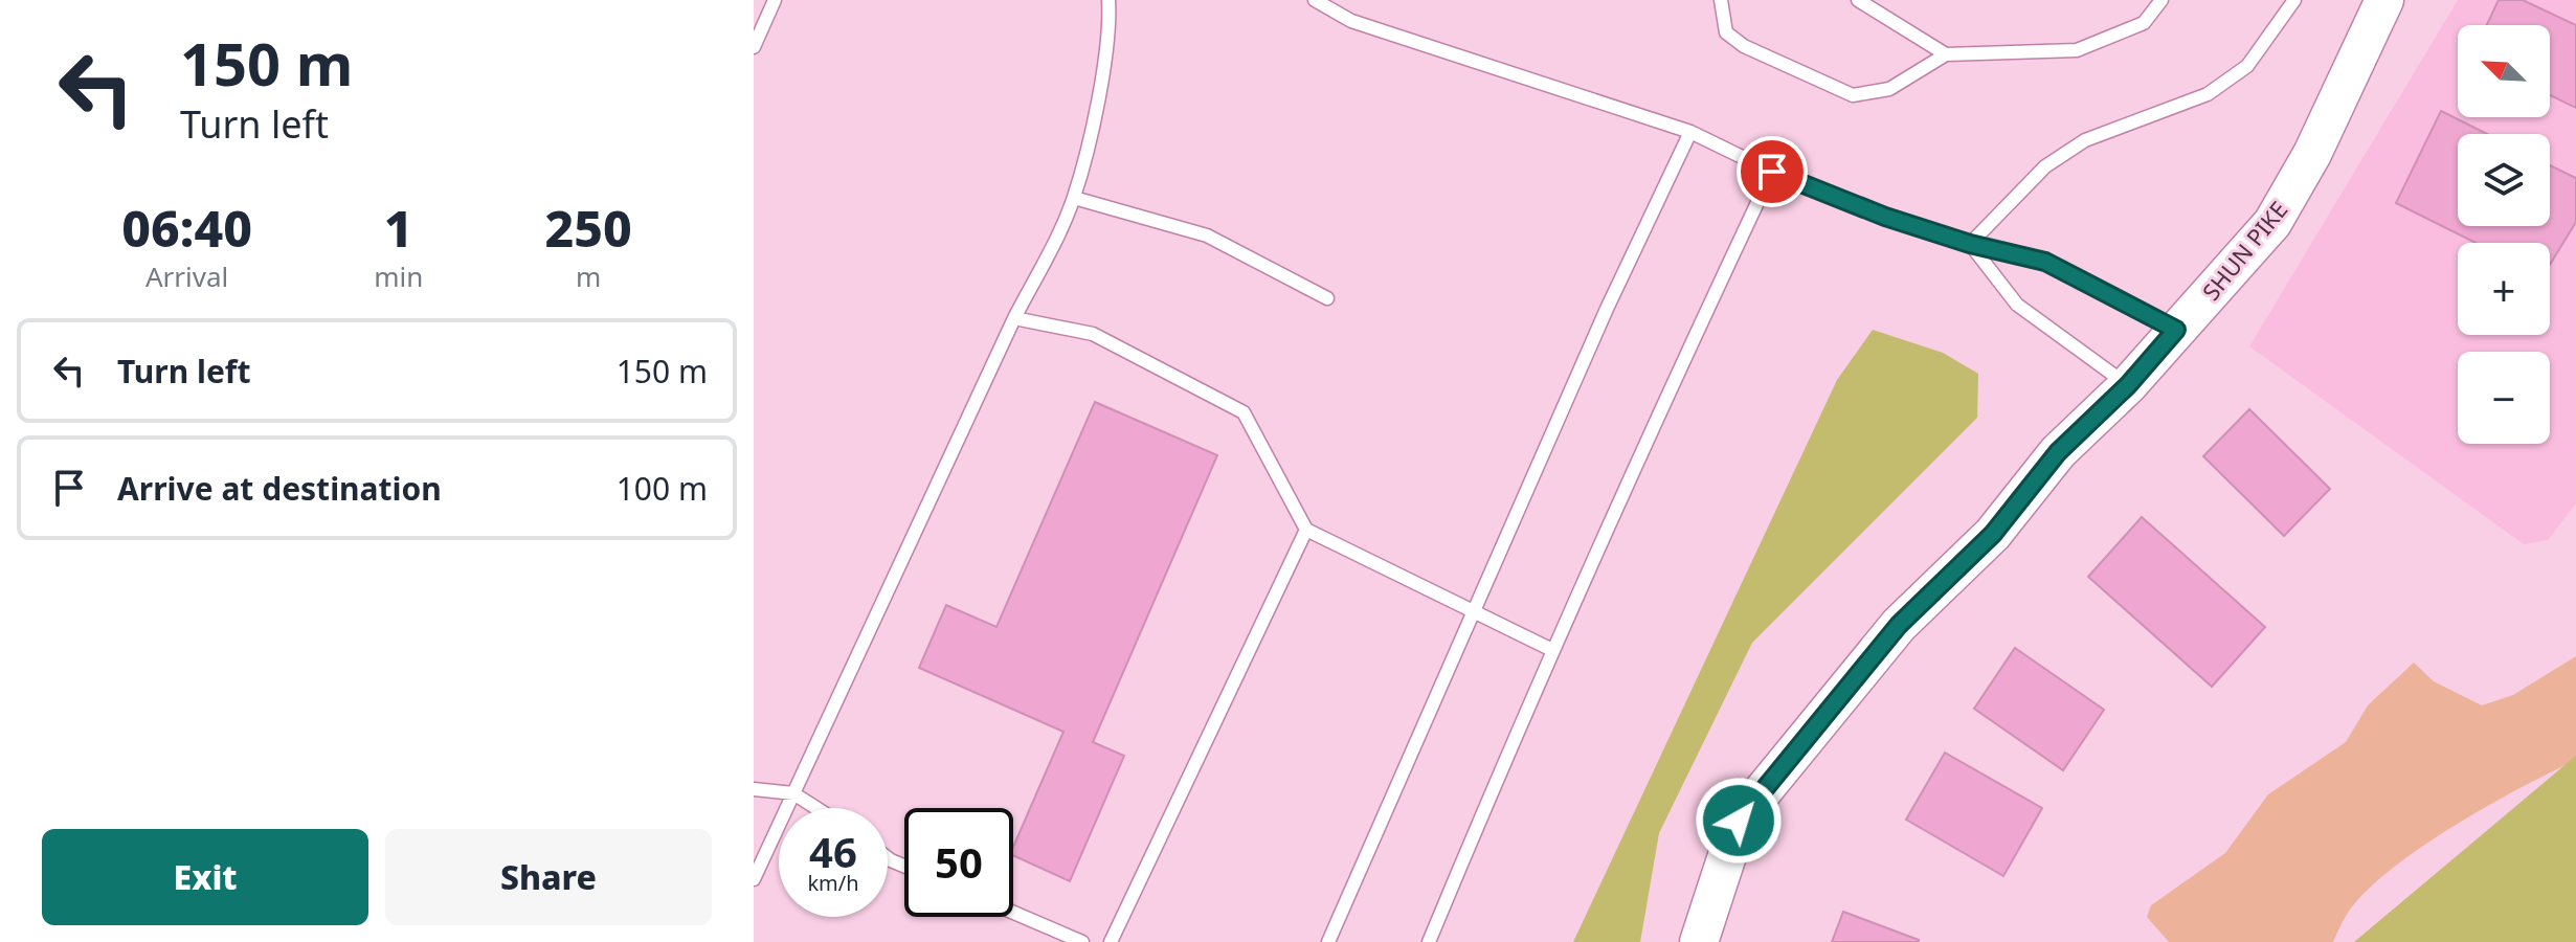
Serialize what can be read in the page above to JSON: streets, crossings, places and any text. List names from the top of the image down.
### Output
{
  "streets": {
    "main road": ["SHUN PIKE"]
  },
  "north": "top left",
  "page": {
    "turn": ["150 m", "Turn left"],
    "map_buttons": ["+", "−"],
    "eta": [
      "06:40",
      "Arrival",
      "1",
      "min",
      "250",
      "m"
    ],
    "list": [
      {
        "name": "Turn left",
        "value": "150 m"
      },
      {
        "name": "Arrive at destination",
        "value": "100 m"
      }
    ],
    "speed": "46 km/h",
    "limit": "50",
    "buttons": ["Exit", "Share"]
  }
}
